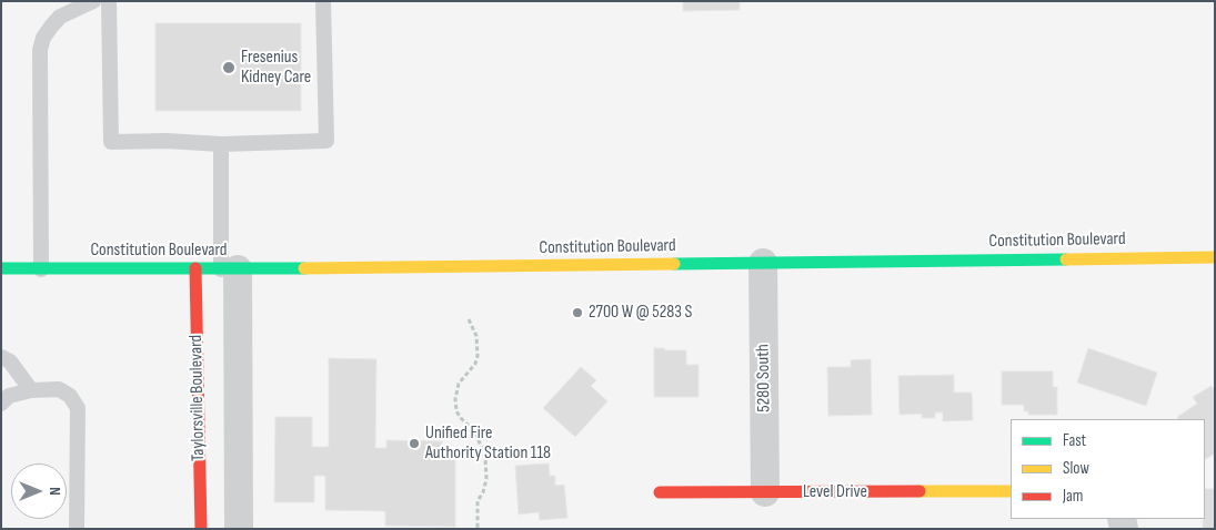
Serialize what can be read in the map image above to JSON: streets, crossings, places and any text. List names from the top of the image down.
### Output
{
  "streets": {
    "main road": ["Constitution Boulevard", "Taylorsville Boulevard", "Level Drive"],
    "street": ["5280 South"]
  },
  "crossings": [
    ["Constitution Boulevard", "5280 South"],
    ["Constitution Boulevard", "Taylorsville Boulevard"],
    ["5280 South", "Level Drive"]
  ],
  "places": ["Fresenius Kidney Care", "2700 W @ 5283 S", "Unified Fire Authority Station 118"],
  "legend": ["Fast", "Slow", "Jam"],
  "north": "right"
}
